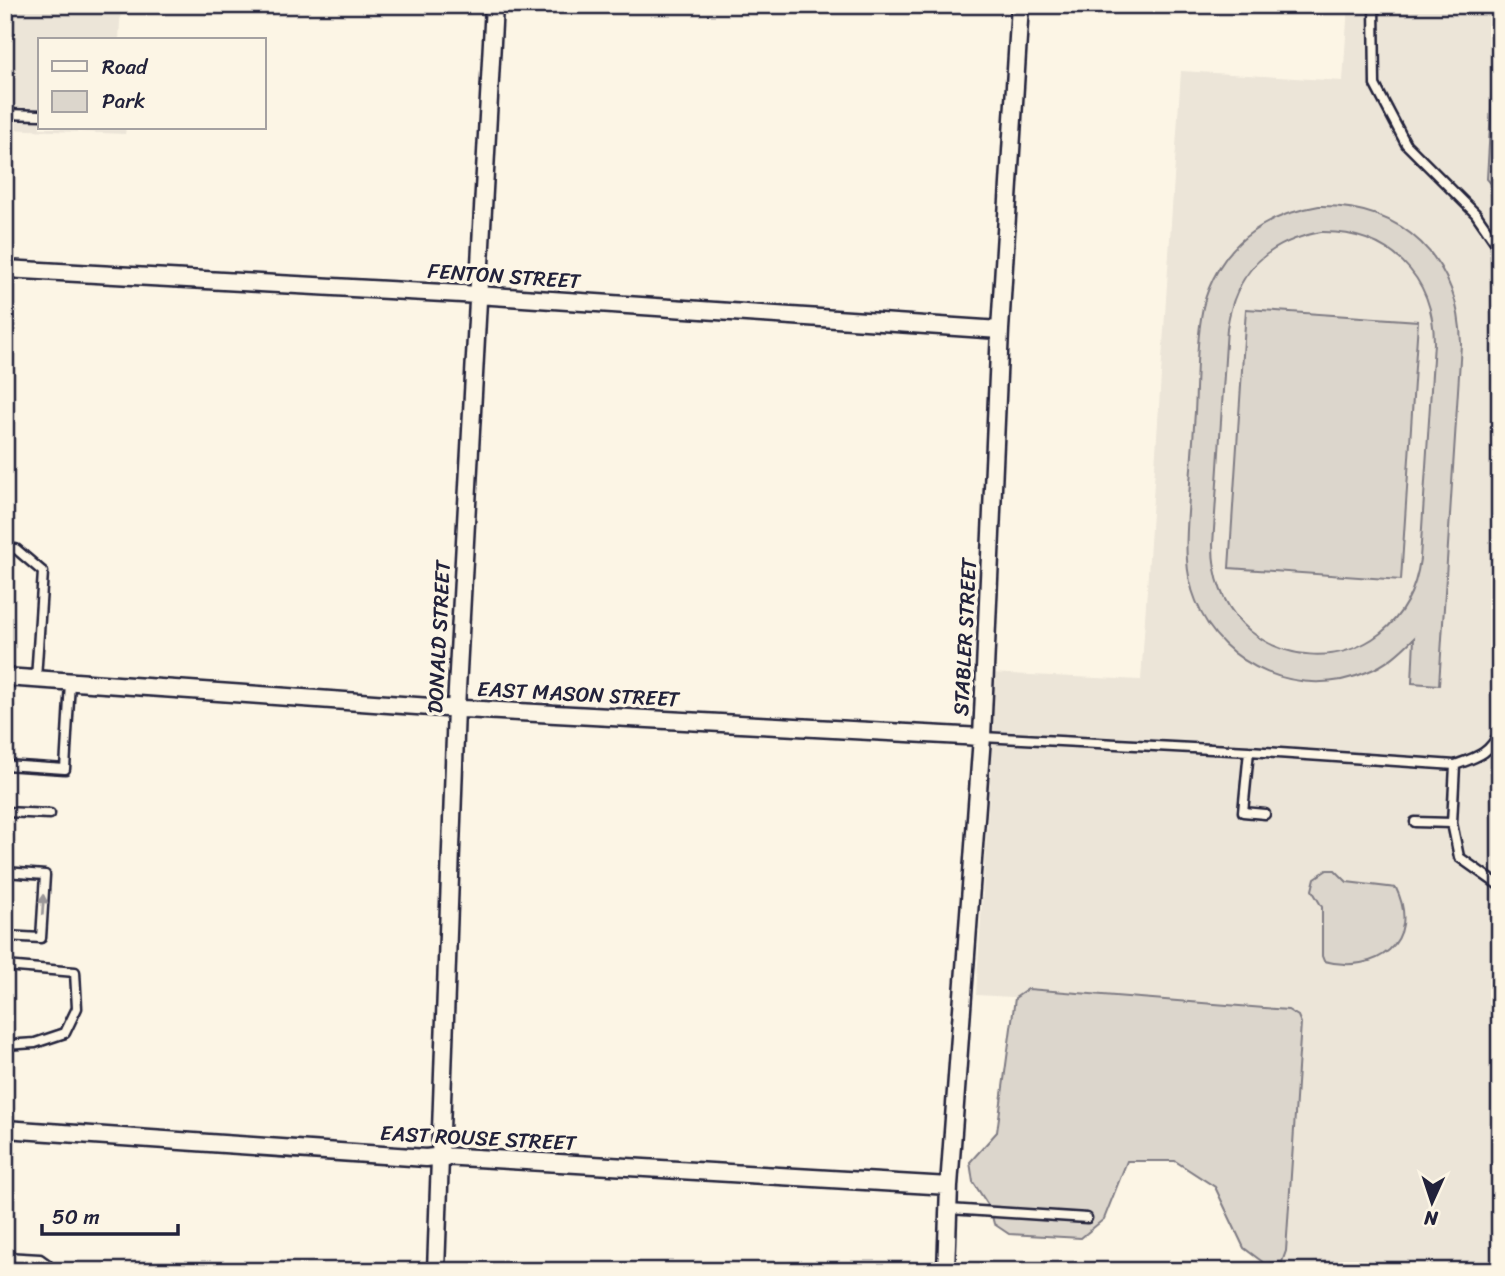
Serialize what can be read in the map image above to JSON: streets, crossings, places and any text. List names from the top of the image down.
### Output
{
  "streets": {
    "street": [
      "FENTON STREET",
      "DONALD STREET",
      "STABLER STREET",
      "EAST MASON STREET",
      "EAST ROUSE STREET"
    ]
  },
  "crossings": [
    ["FENTON STREET", "DONALD STREET"],
    ["FENTON STREET", "STABLER STREET"],
    ["DONALD STREET", "EAST MASON STREET"],
    ["DONALD STREET", "EAST ROUSE STREET"],
    ["STABLER STREET", "EAST MASON STREET"],
    ["STABLER STREET", "EAST ROUSE STREET"]
  ],
  "legend": ["Road", "Park"],
  "scale_bar": "50 m",
  "north": "bottom"
}
